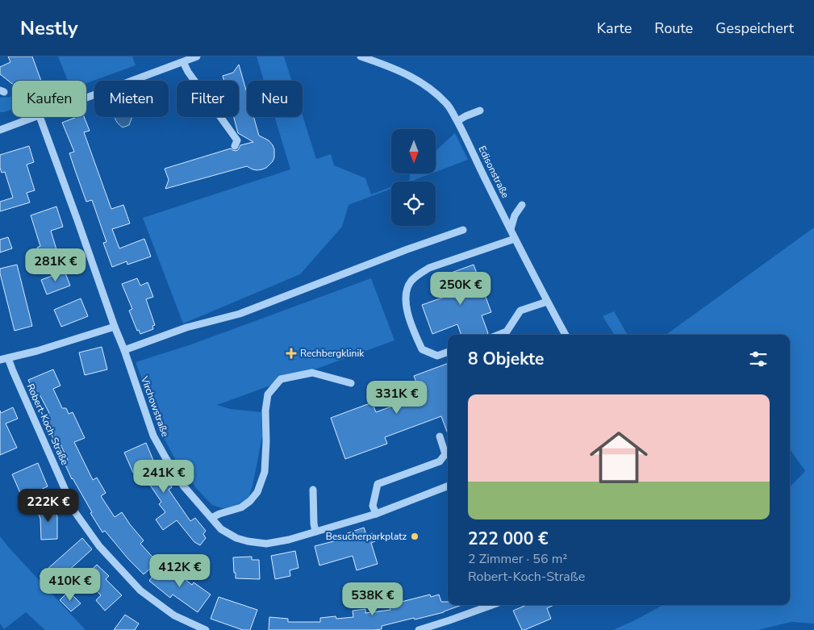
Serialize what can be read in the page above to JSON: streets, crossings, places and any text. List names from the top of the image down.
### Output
{
  "streets": {
    "street": ["Edisonstraße", "Virchowstraße", "Robert-Koch-Straße"]
  },
  "places": {
    "health": ["Rechbergklinik"],
    "other": ["Besucherparkplatz"]
  },
  "north": "bottom",
  "page": {
    "header": "Nestly",
    "nav": ["Karte", "Route", "Gespeichert"],
    "chip": [
      "Kaufen",
      "Mieten",
      "Filter",
      "Neu"
    ],
    "price": [
      "281K €",
      "250K €",
      "331K €",
      "241K €",
      "222K €",
      "412K €",
      "410K €",
      "538K €"
    ],
    "heading": "8 Objekte",
    "list": [
      {
        "name": "222 000 €",
        "note": "2 Zimmer · 56 m² · Robert-Koch-Straße"
      }
    ]
  }
}
